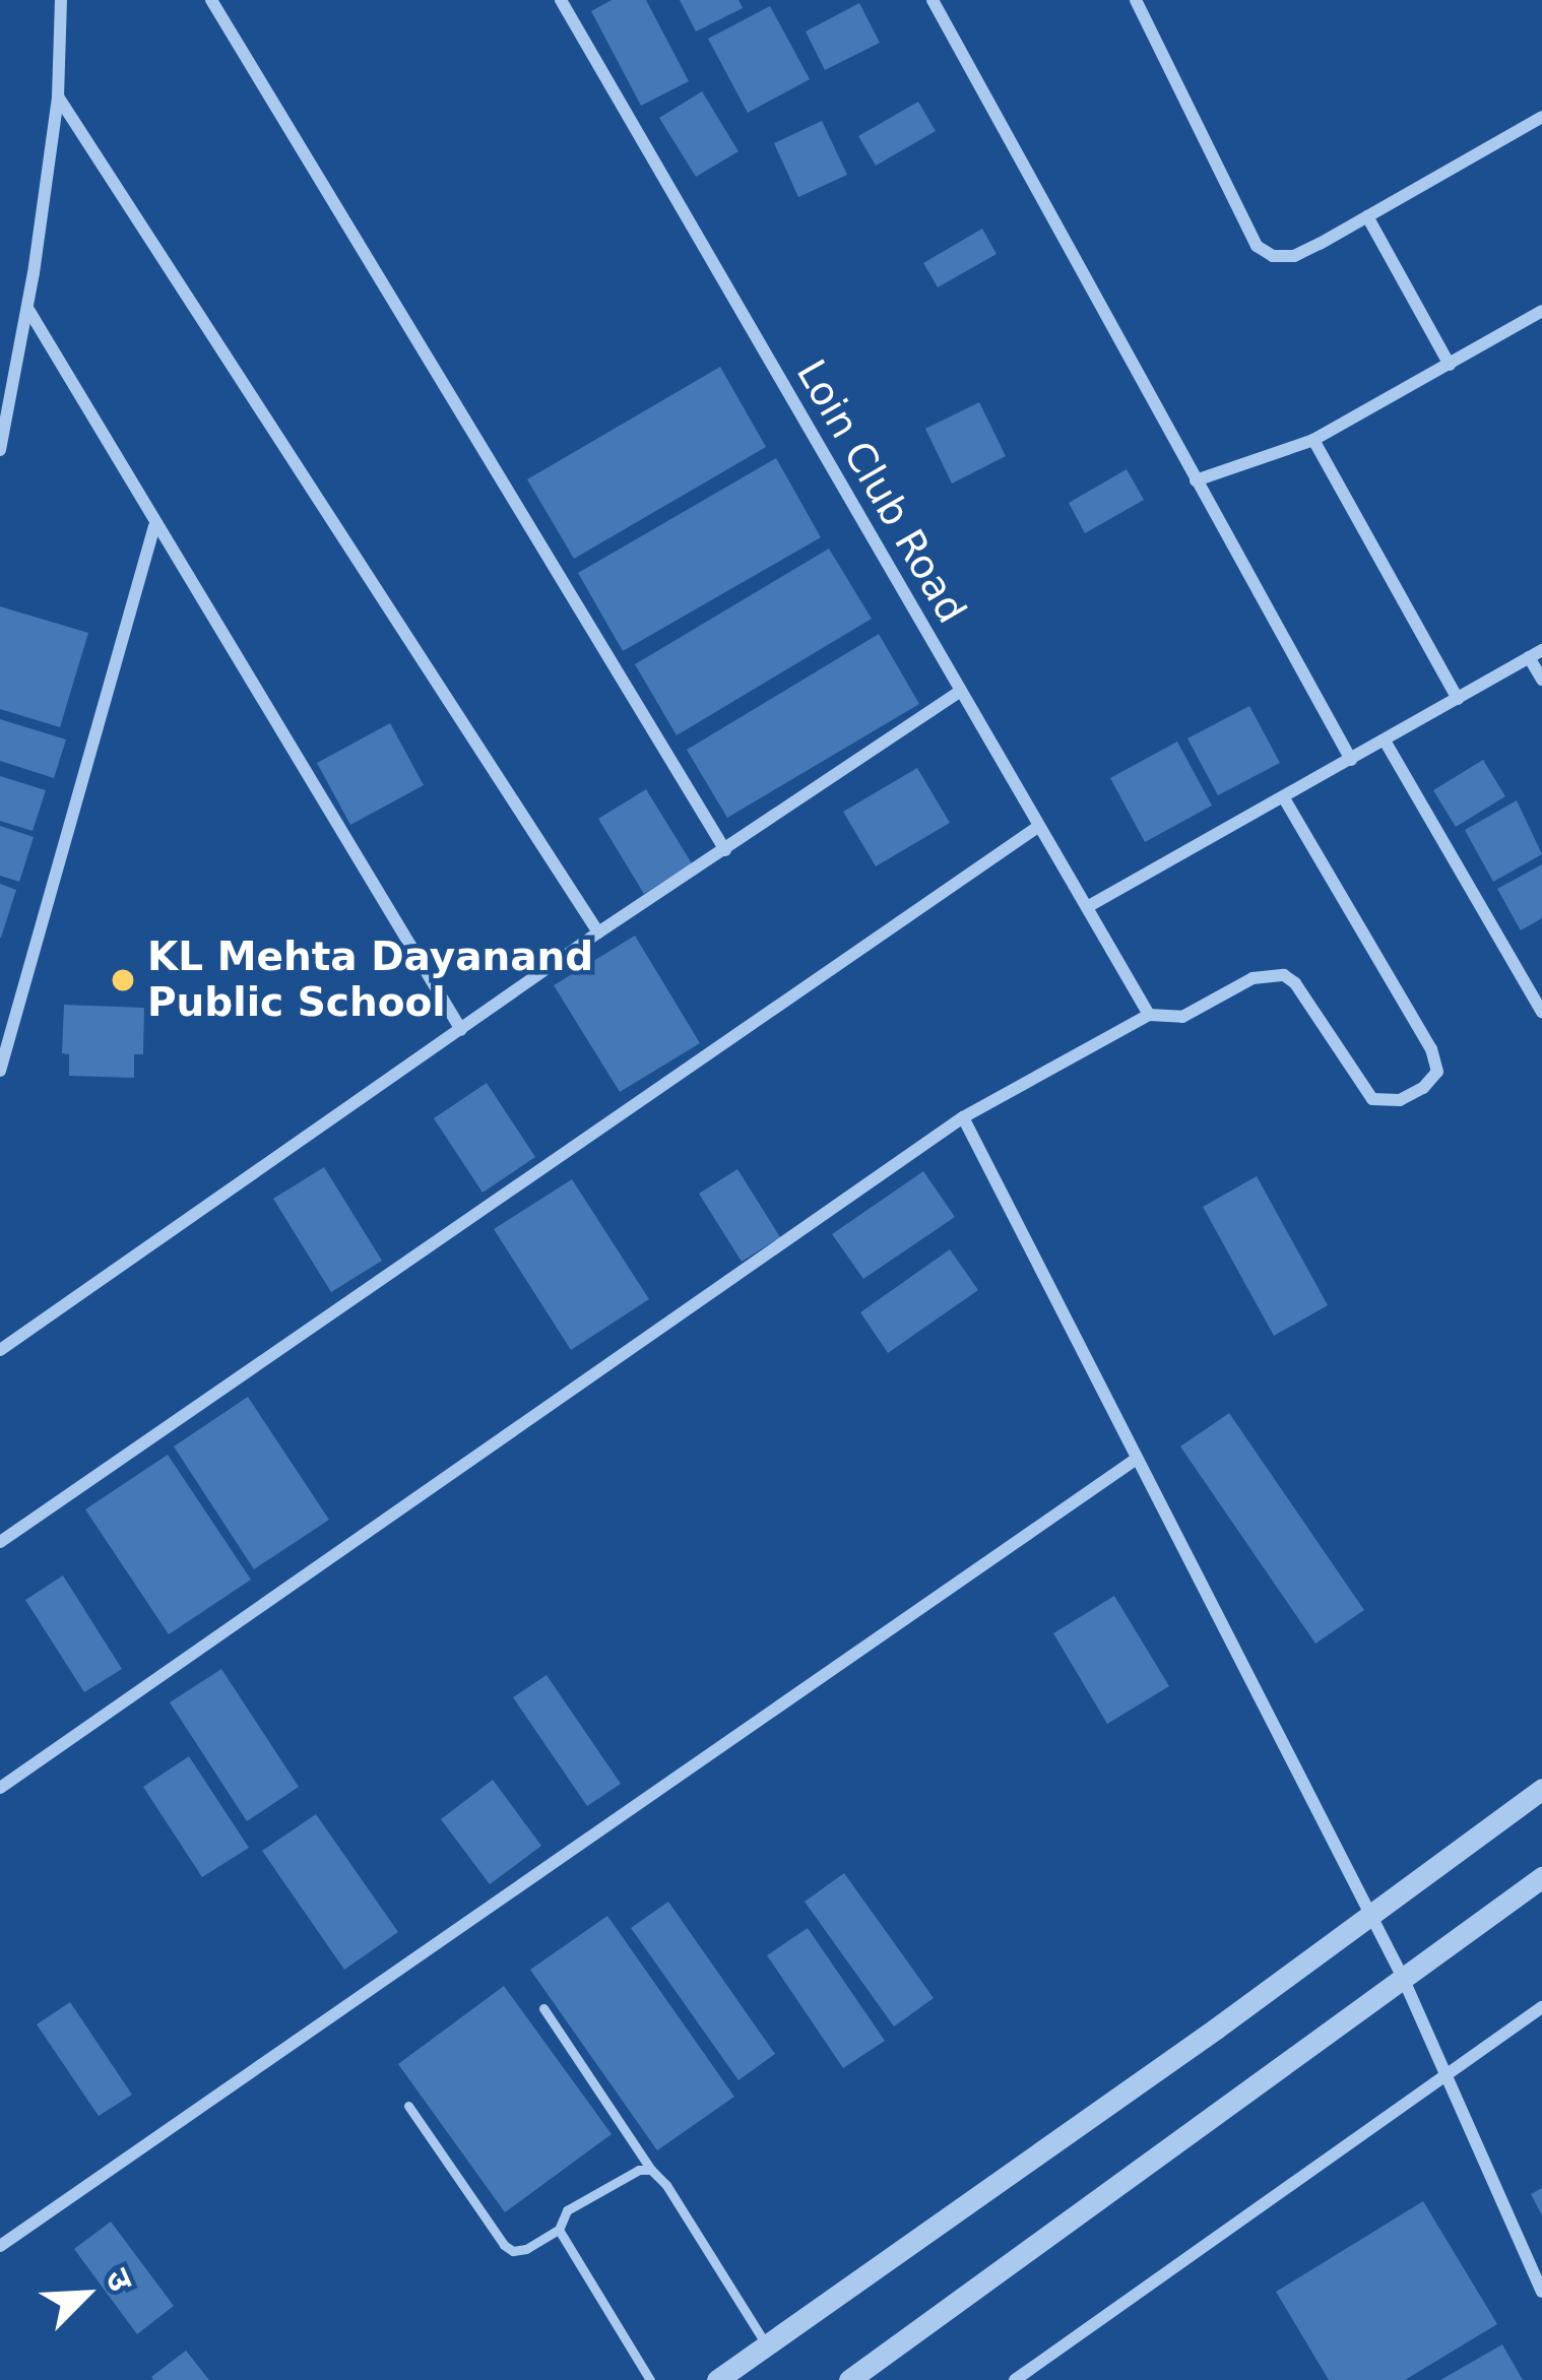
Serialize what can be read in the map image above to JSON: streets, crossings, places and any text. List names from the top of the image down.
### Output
{
  "streets": {
    "street": ["Loin Club Road"]
  },
  "places": ["KL Mehta Dayanand Public School"],
  "north": "top right"
}
